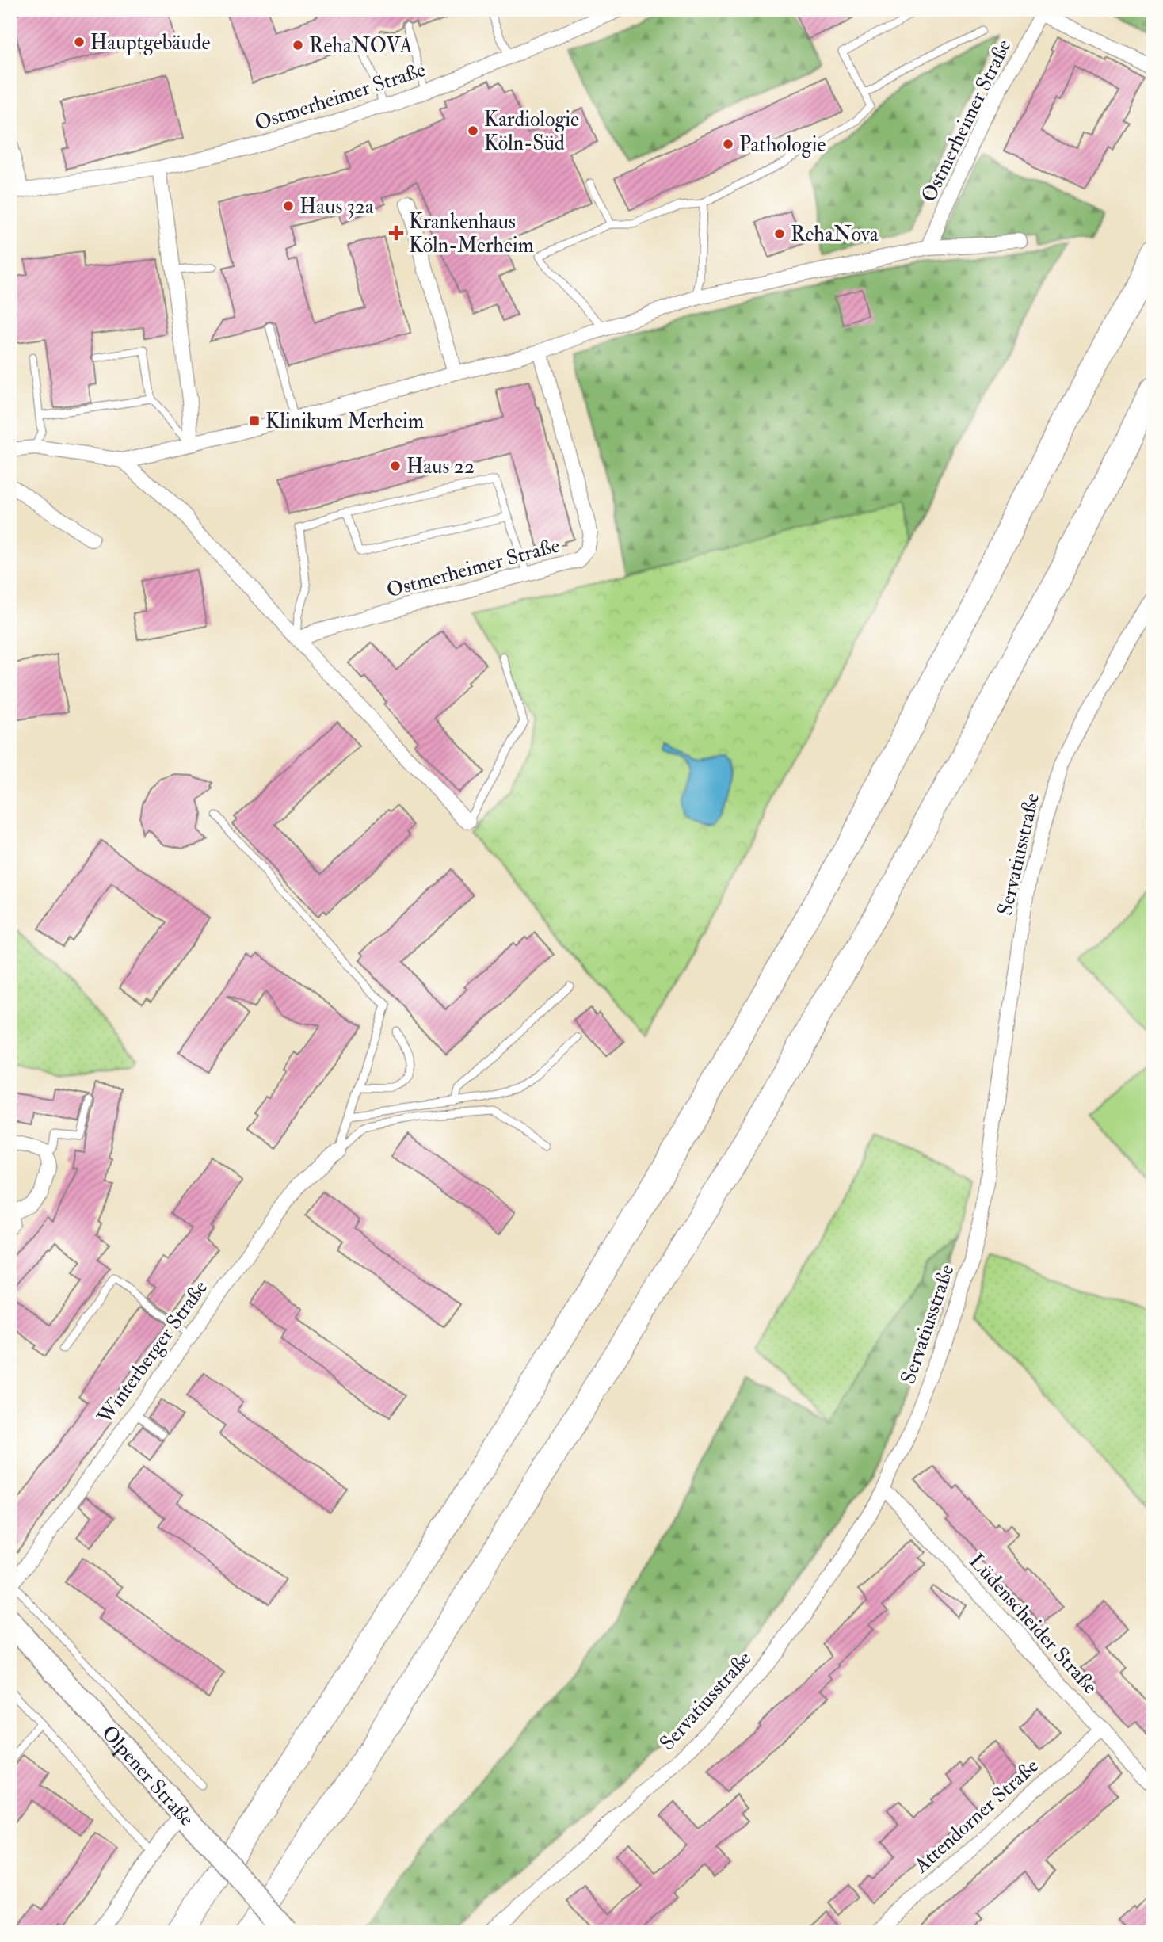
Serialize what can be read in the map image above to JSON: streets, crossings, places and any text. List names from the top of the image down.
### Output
{
  "streets": {
    "main road": ["Olpener Straße"],
    "street": [
      "Ostmerheimer Straße",
      "Servatiusstraße",
      "Winterberger Straße",
      "Lüdenscheider Straße",
      "Attendorner Straße"
    ]
  },
  "crossings": [
    ["Servatiusstraße", "Lüdenscheider Straße"],
    ["Lüdenscheider Straße", "Attendorner Straße"]
  ],
  "places": {
    "other": [
      "Hauptgebäude",
      "RehaNOVA",
      "Kardiologie Köln-Süd",
      "Pathologie",
      "Haus 32a",
      "RehaNova",
      "Haus 22"
    ],
    "health": ["Krankenhaus Köln-Merheim"],
    "transit": ["Klinikum Merheim"]
  }
}
